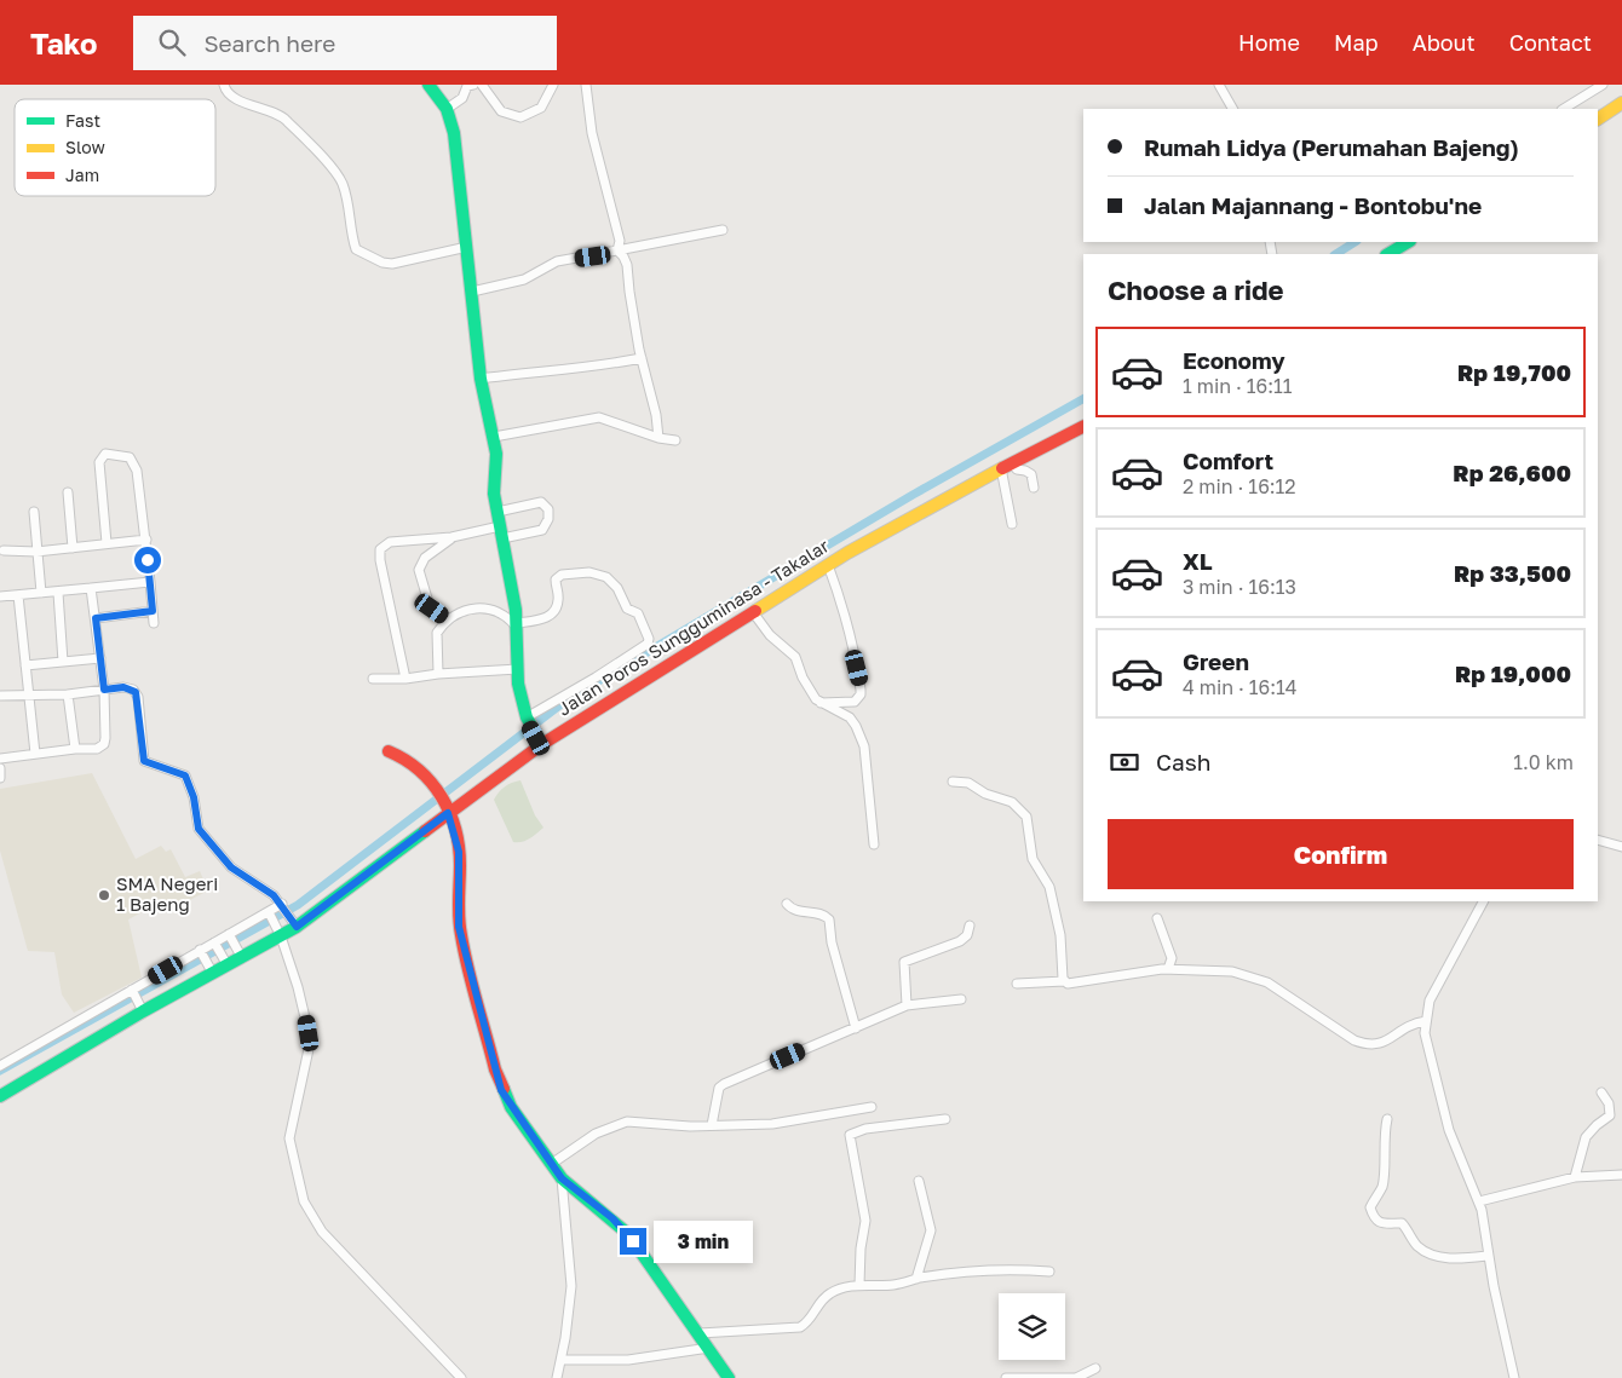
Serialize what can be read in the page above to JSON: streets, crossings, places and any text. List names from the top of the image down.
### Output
{
  "streets": {
    "main road": ["Jalan Poros Sungguminasa - Takalar"]
  },
  "places": ["SMA Negeri 1 Bajeng"],
  "legend": ["Fast", "Slow", "Jam"],
  "page": {
    "header": "Tako",
    "search": "Search here",
    "nav": [
      "Home",
      "Map",
      "About",
      "Contact"
    ],
    "banner": ["Rumah Lidya (Perumahan Bajeng)", "Jalan Majannang - Bontobu'ne"],
    "heading": "Choose a ride",
    "list": [
      {
        "name": "Economy",
        "note": "1 min · 16:11",
        "value": "Rp 19,700"
      },
      {
        "name": "Comfort",
        "note": "2 min · 16:12",
        "value": "Rp 26,600"
      },
      {
        "name": "XL",
        "note": "3 min · 16:13",
        "value": "Rp 33,500"
      },
      {
        "name": "Green",
        "note": "4 min · 16:14",
        "value": "Rp 19,000"
      }
    ],
    "pay": ["Cash", "1.0 km"],
    "buttons": "Confirm",
    "bubble": "3 min"
  }
}
